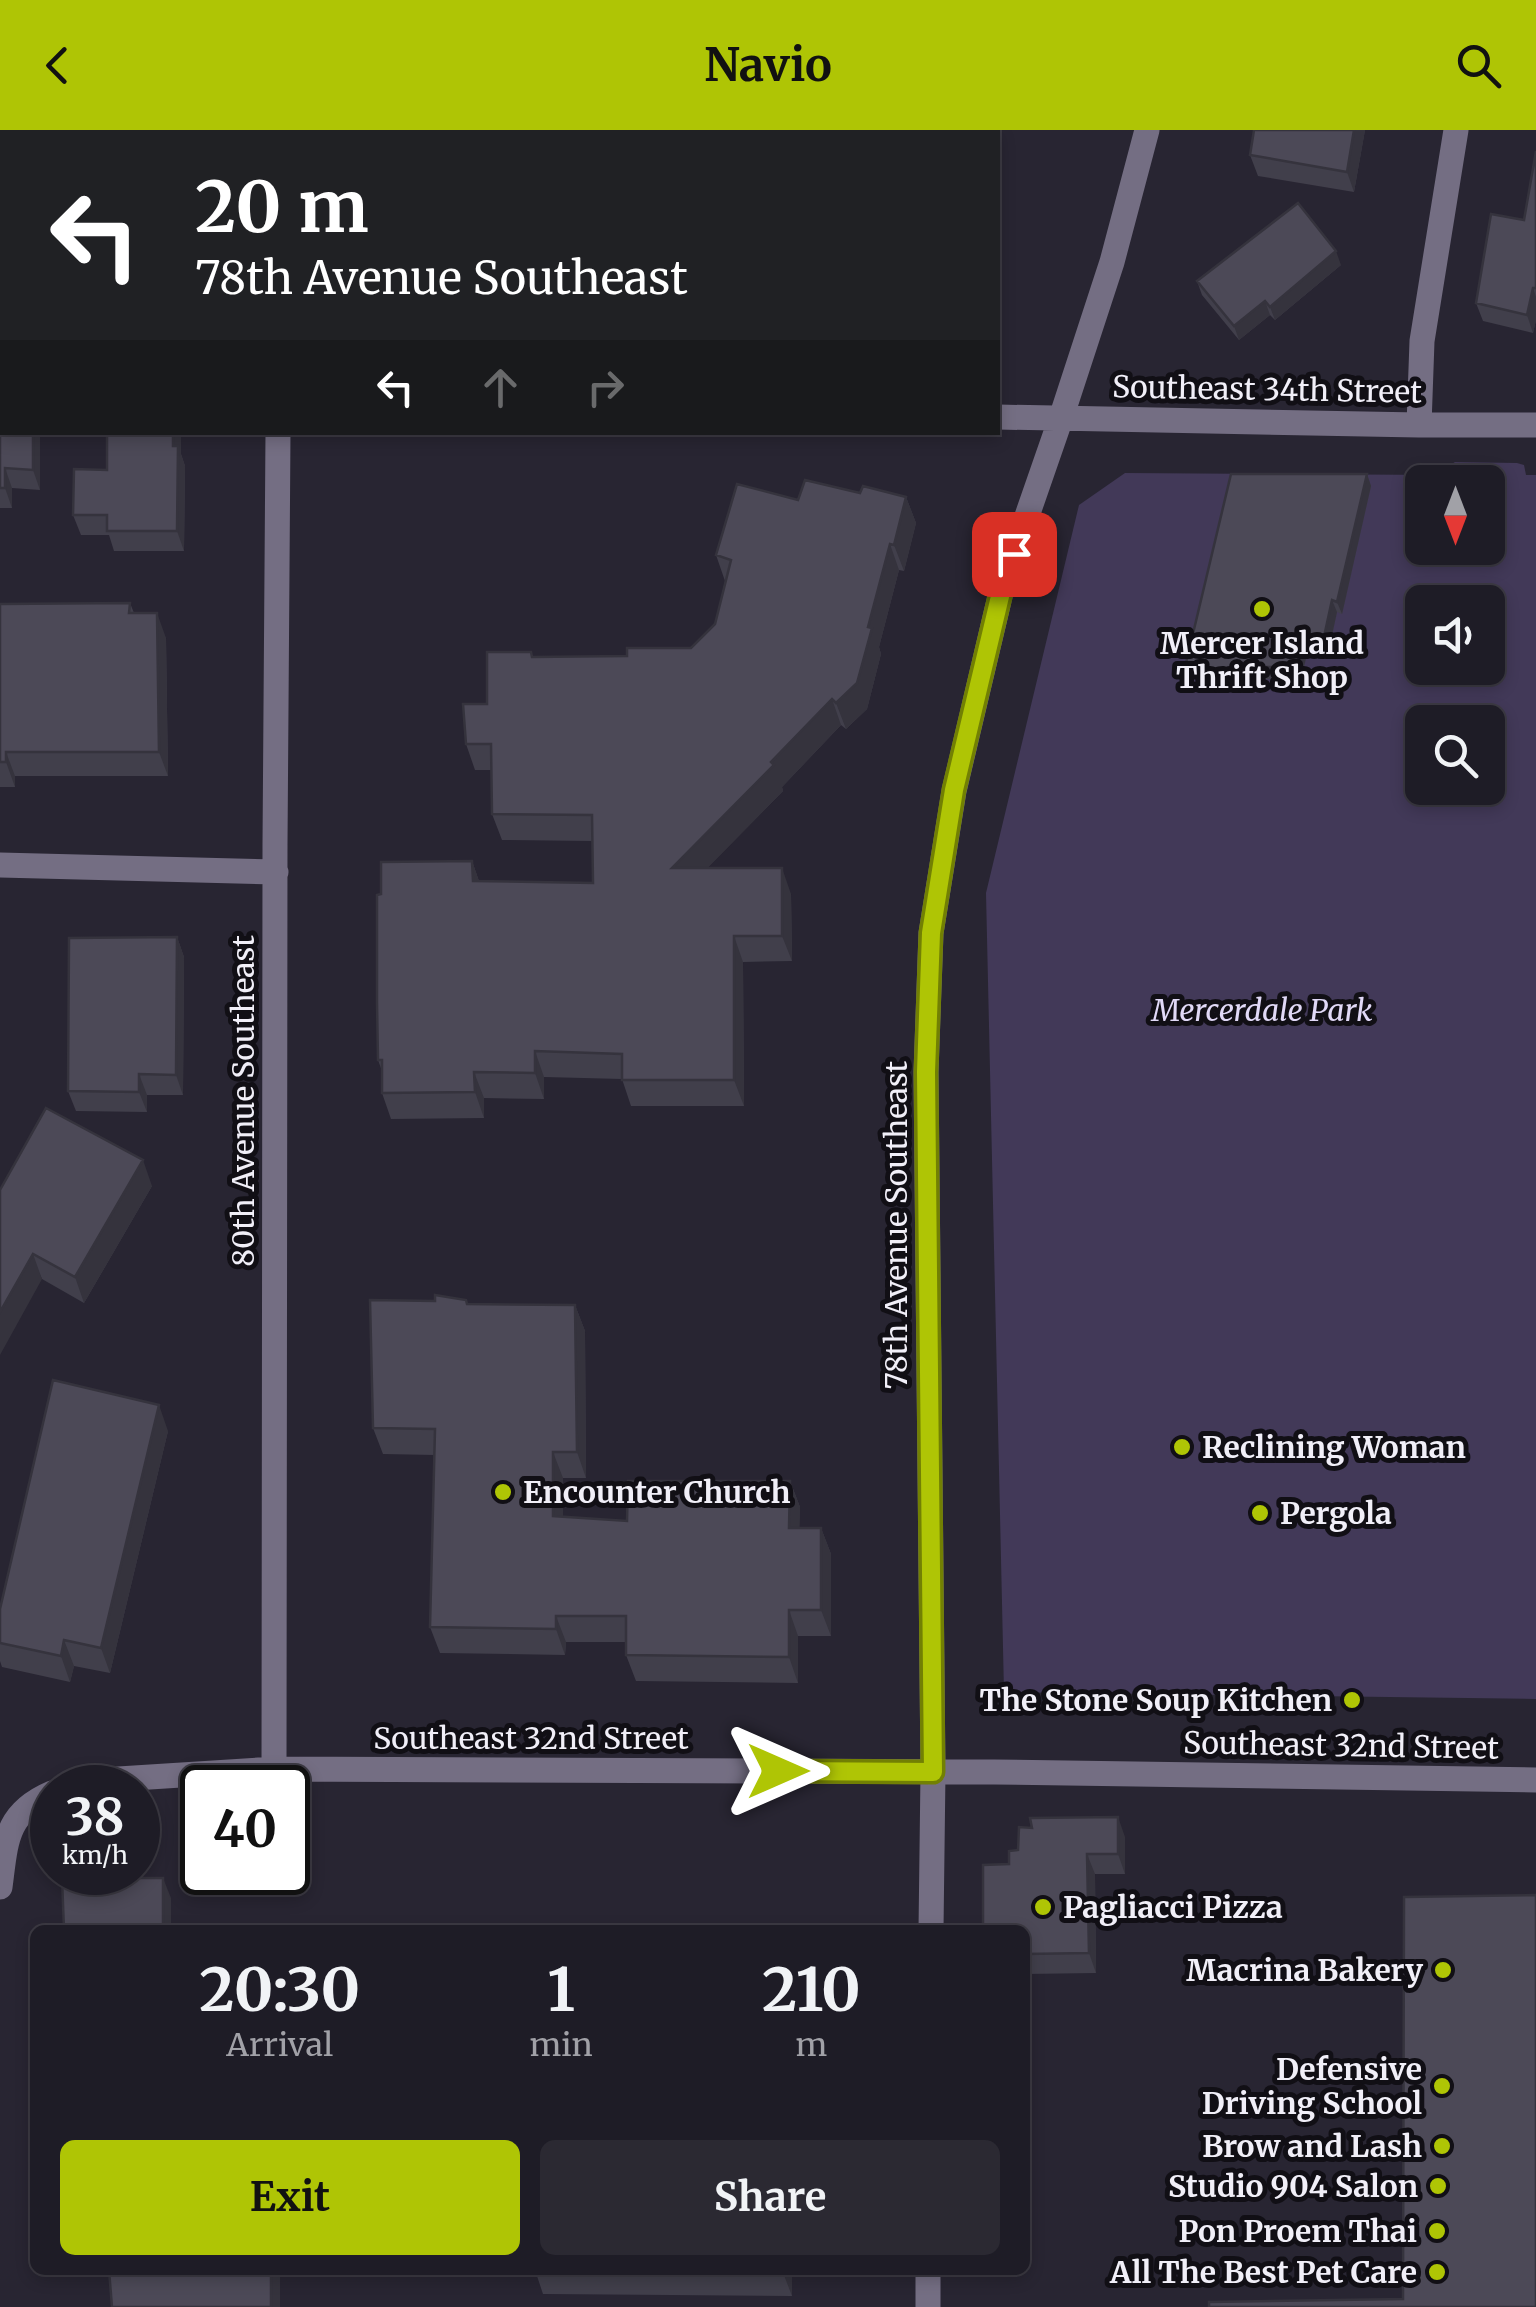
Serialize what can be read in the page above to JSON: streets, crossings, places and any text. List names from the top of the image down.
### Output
{
  "streets": {
    "street": [
      "Southeast 34th Street",
      "80th Avenue Southeast",
      "78th Avenue Southeast",
      "Southeast 32nd Street"
    ]
  },
  "crossings": [
    ["Southeast 34th Street", "78th Avenue Southeast"],
    ["78th Avenue Southeast", "Southeast 32nd Street"]
  ],
  "parks": ["Mercerdale Park"],
  "places": [
    "Mercer Island Thrift Shop",
    "Reclining Woman",
    "Encounter Church",
    "Pergola",
    "The Stone Soup Kitchen",
    "Pagliacci Pizza",
    "Macrina Bakery",
    "Defensive Driving School",
    "Brow and Lash",
    "Studio 904 Salon",
    "Pon Proem Thai",
    "All The Best Pet Care"
  ],
  "north": "bottom",
  "page": {
    "header": "Navio",
    "turn": ["20 m", "78th Avenue Southeast"],
    "speed": "38 km/h",
    "limit": "40",
    "eta": [
      "20:30",
      "Arrival",
      "1",
      "min",
      "210",
      "m"
    ],
    "buttons": ["Exit", "Share"]
  }
}
